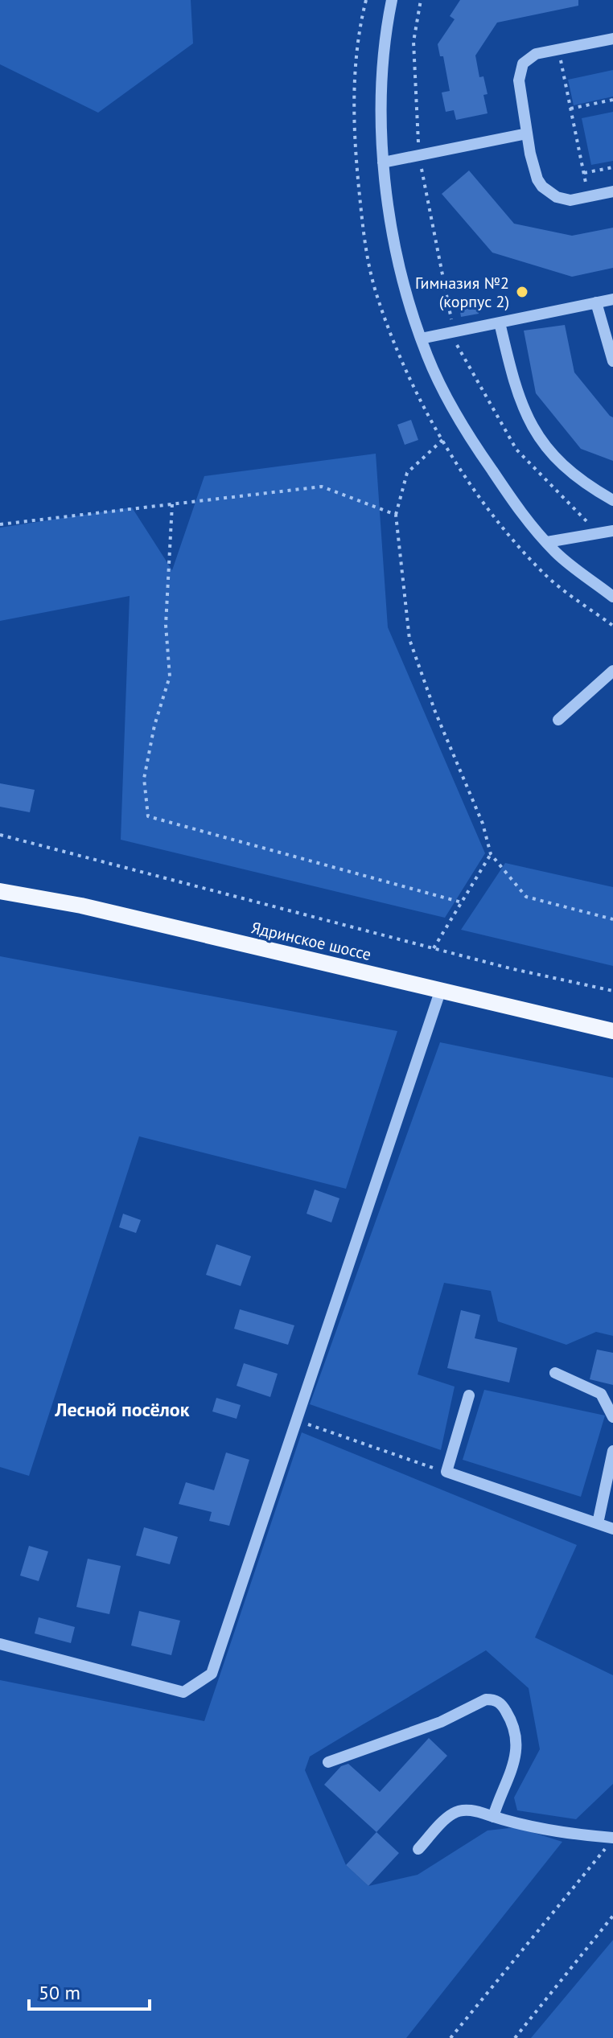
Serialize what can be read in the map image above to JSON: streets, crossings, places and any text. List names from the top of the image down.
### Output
{
  "streets": {
    "main road": ["Ядринское шоссе"]
  },
  "districts": ["Лесной посёлок"],
  "places": ["Гимназия №2 (корпус 2)"],
  "scale_bar": "50 m"
}
